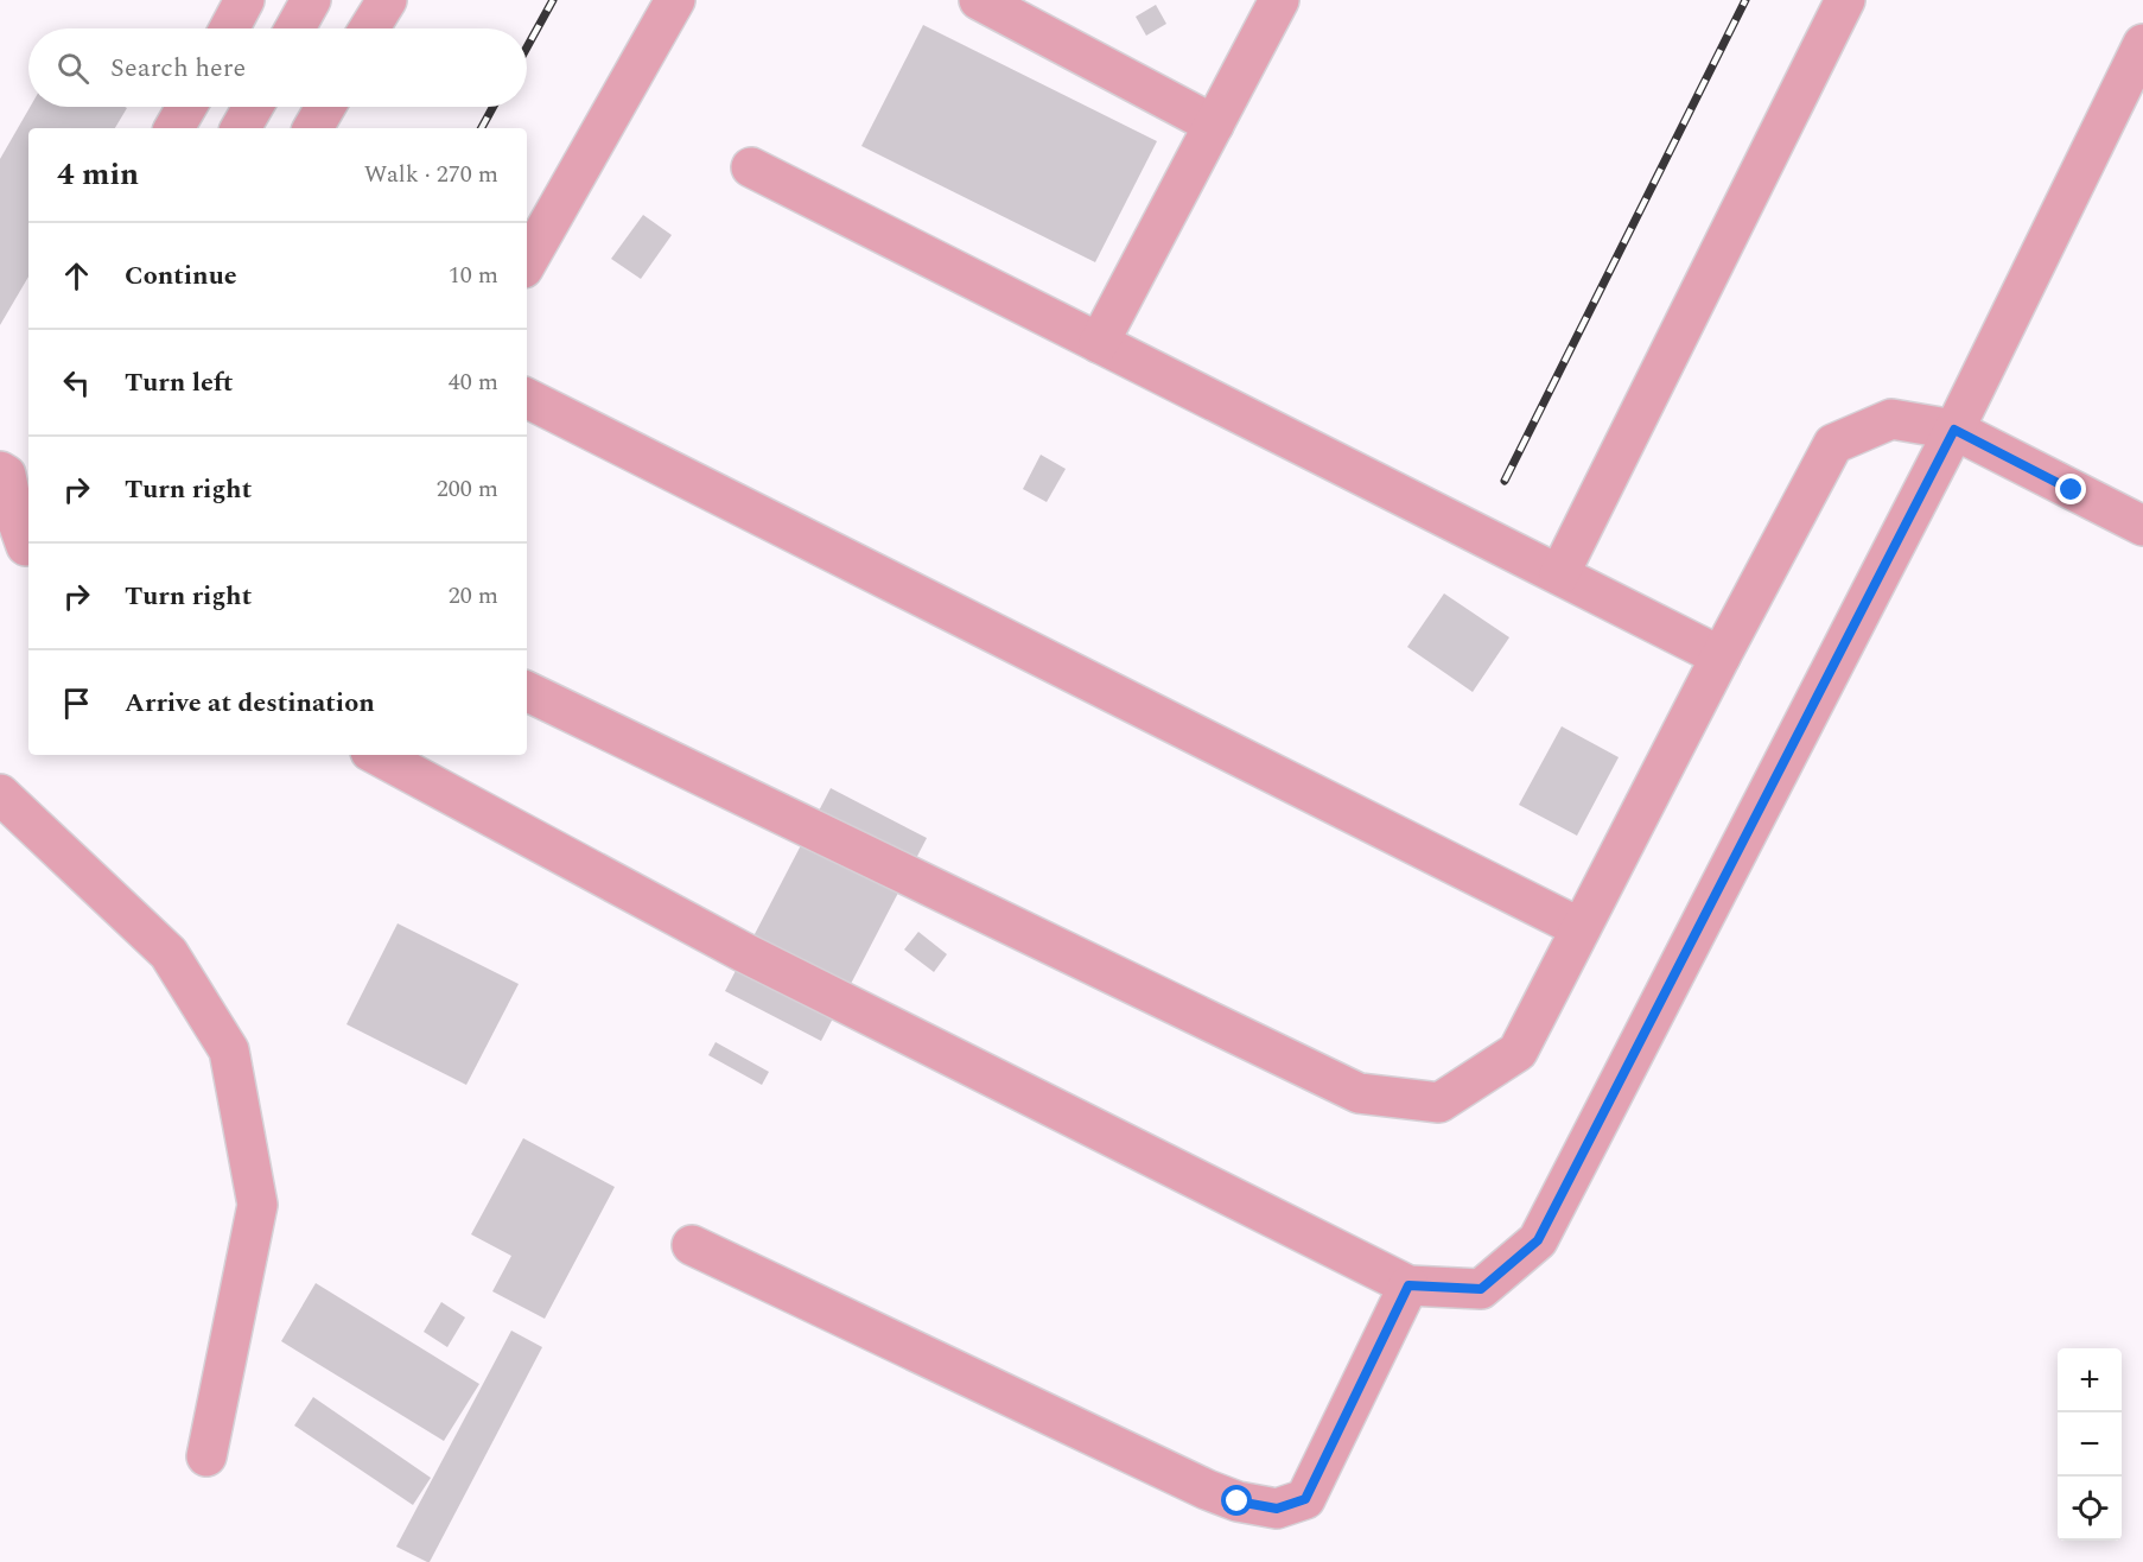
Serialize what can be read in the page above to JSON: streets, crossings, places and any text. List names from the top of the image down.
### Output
{
  "page": {
    "search": "Search here",
    "heading": ["4 min", "Walk · 270 m"],
    "list": [
      ["Continue", "10 m"],
      ["Turn left", "40 m"],
      ["Turn right", "200 m"],
      ["Turn right", "20 m"],
      "Arrive at destination"
    ],
    "map_buttons": ["+", "−"]
  }
}
